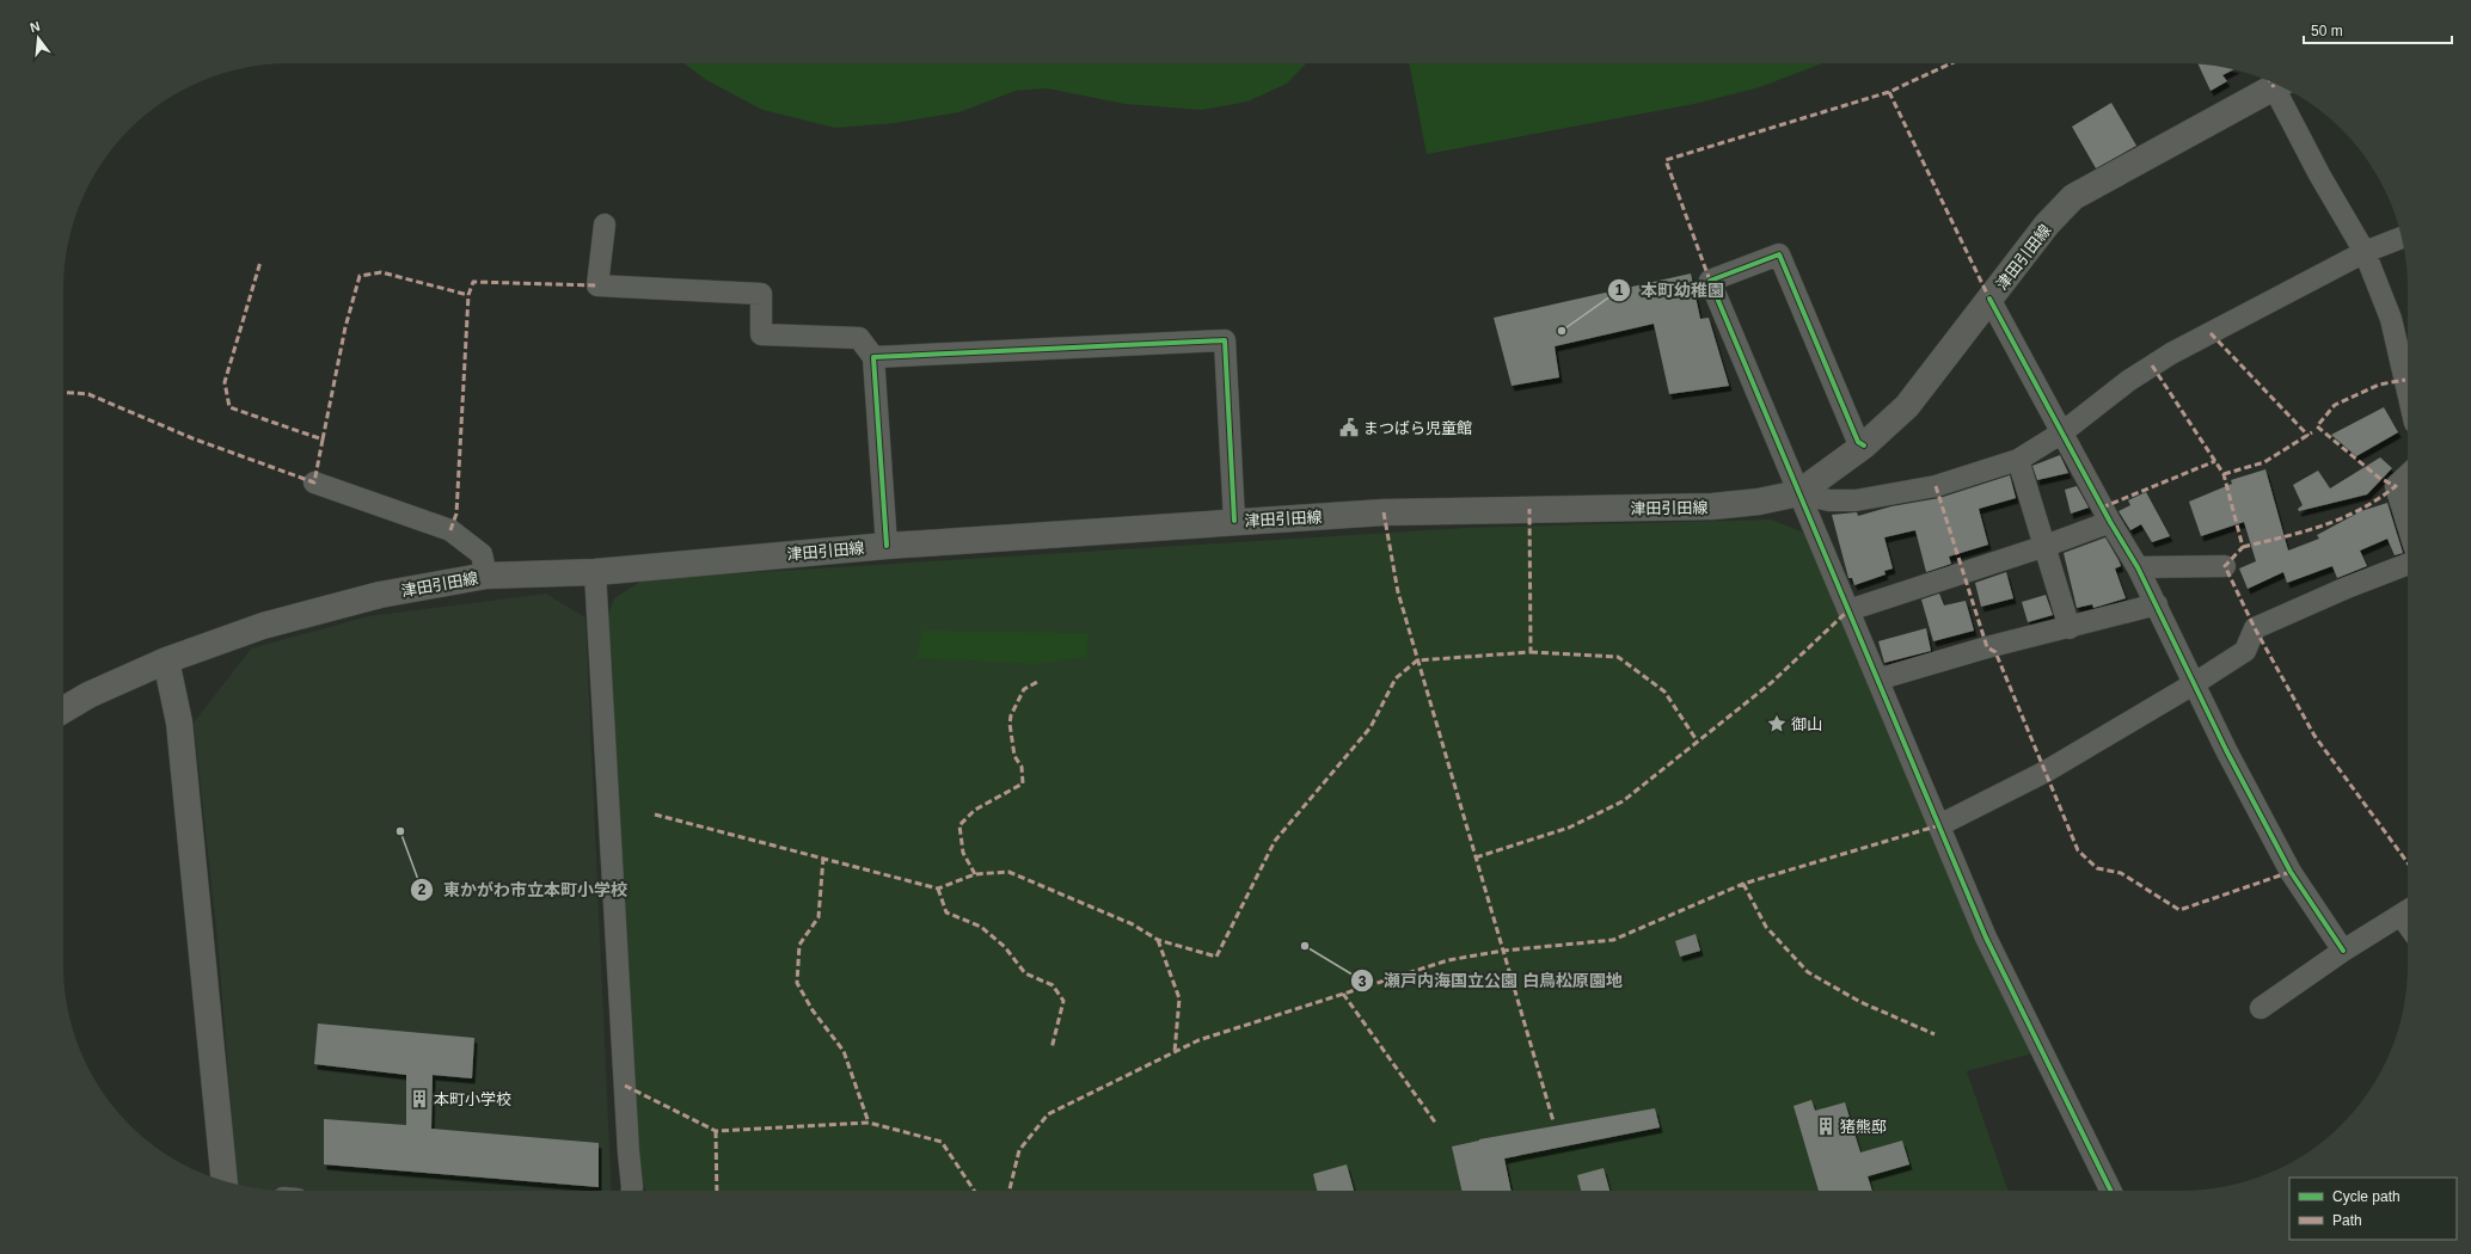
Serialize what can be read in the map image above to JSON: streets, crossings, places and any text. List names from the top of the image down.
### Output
{
  "streets": {
    "main road": ["津田引田線"]
  },
  "places": {
    "other": ["本町幼稚園", "東かがわ市立本町小学校", "瀬戸内海国立公園 白鳥松原園地"],
    "public building": ["まつばら児童館"],
    "place": ["御山"],
    "building": ["本町小学校", "猪熊邸"]
  },
  "legend": ["Cycle path", "Path"],
  "scale_bar": "50 m",
  "north": "top"
}
